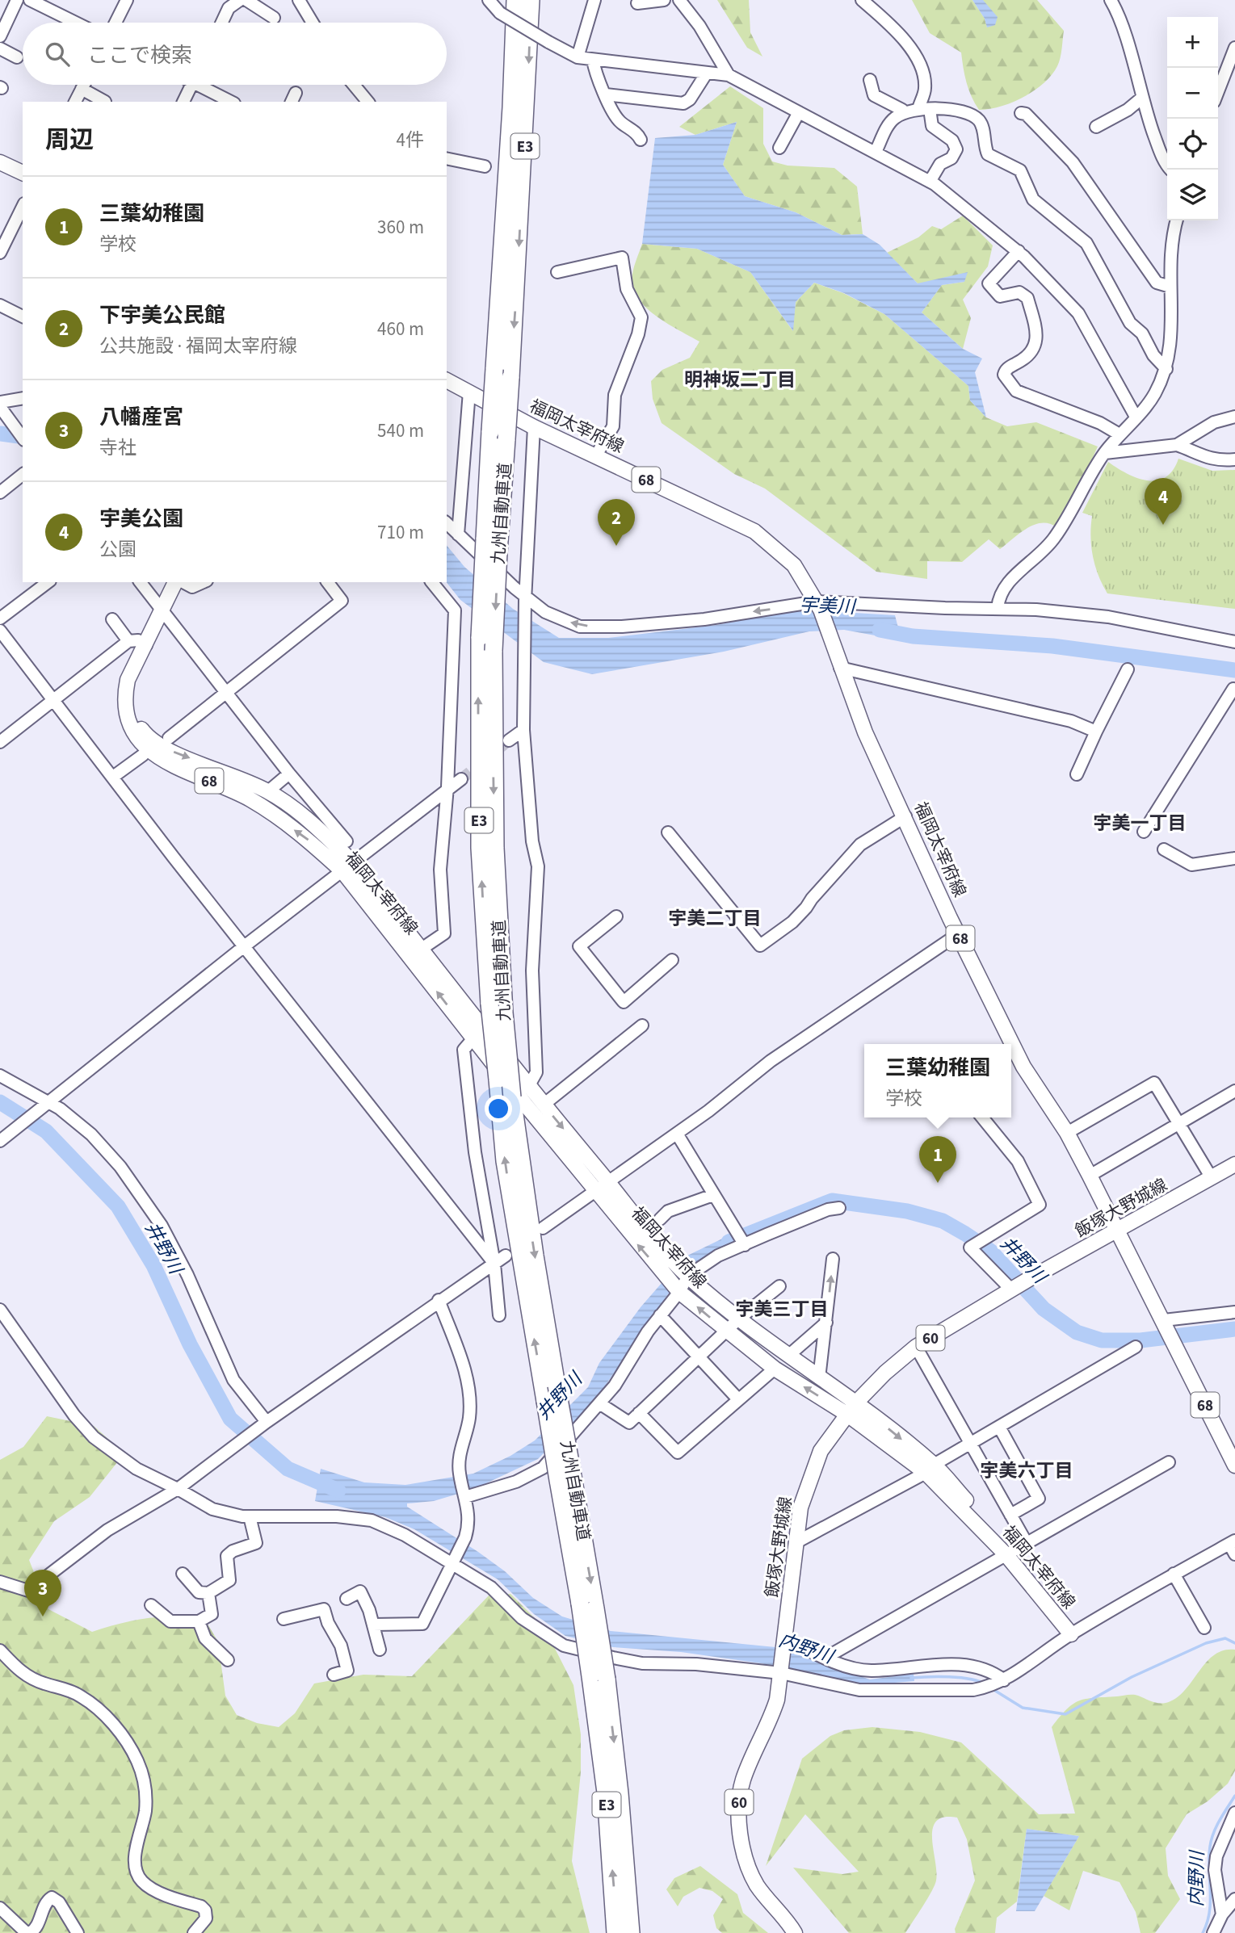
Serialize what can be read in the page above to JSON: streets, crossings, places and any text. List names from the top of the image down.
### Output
{
  "streets": {
    "highway": ["E3", "九州自動車道"],
    "main road": [
      "福岡太宰府線",
      "68",
      "飯塚大野城線",
      "60"
    ]
  },
  "crossings": [
    ["福岡太宰府線", "飯塚大野城線"]
  ],
  "districts": [
    "明神坂二丁目",
    "宇美一丁目",
    "宇美二丁目",
    "宇美三丁目",
    "宇美六丁目"
  ],
  "water": ["宇美川", "井野川", "内野川"],
  "page": {
    "map_buttons": ["+", "−"],
    "search": "ここで検索",
    "heading": ["周辺", "4件"],
    "list": [
      {
        "mark": "1",
        "name": "三葉幼稚園",
        "note": "学校",
        "value": "360 m"
      },
      {
        "mark": "2",
        "name": "下宇美公民館",
        "note": "公共施設 · 福岡太宰府線",
        "value": "460 m"
      },
      {
        "mark": "3",
        "name": "八幡産宮",
        "note": "寺社",
        "value": "540 m"
      },
      {
        "mark": "4",
        "name": "宇美公園",
        "note": "公園",
        "value": "710 m"
      }
    ],
    "pins": [
      "4",
      "2",
      "1",
      "3"
    ],
    "popup": ["三葉幼稚園", "学校"]
  }
}
